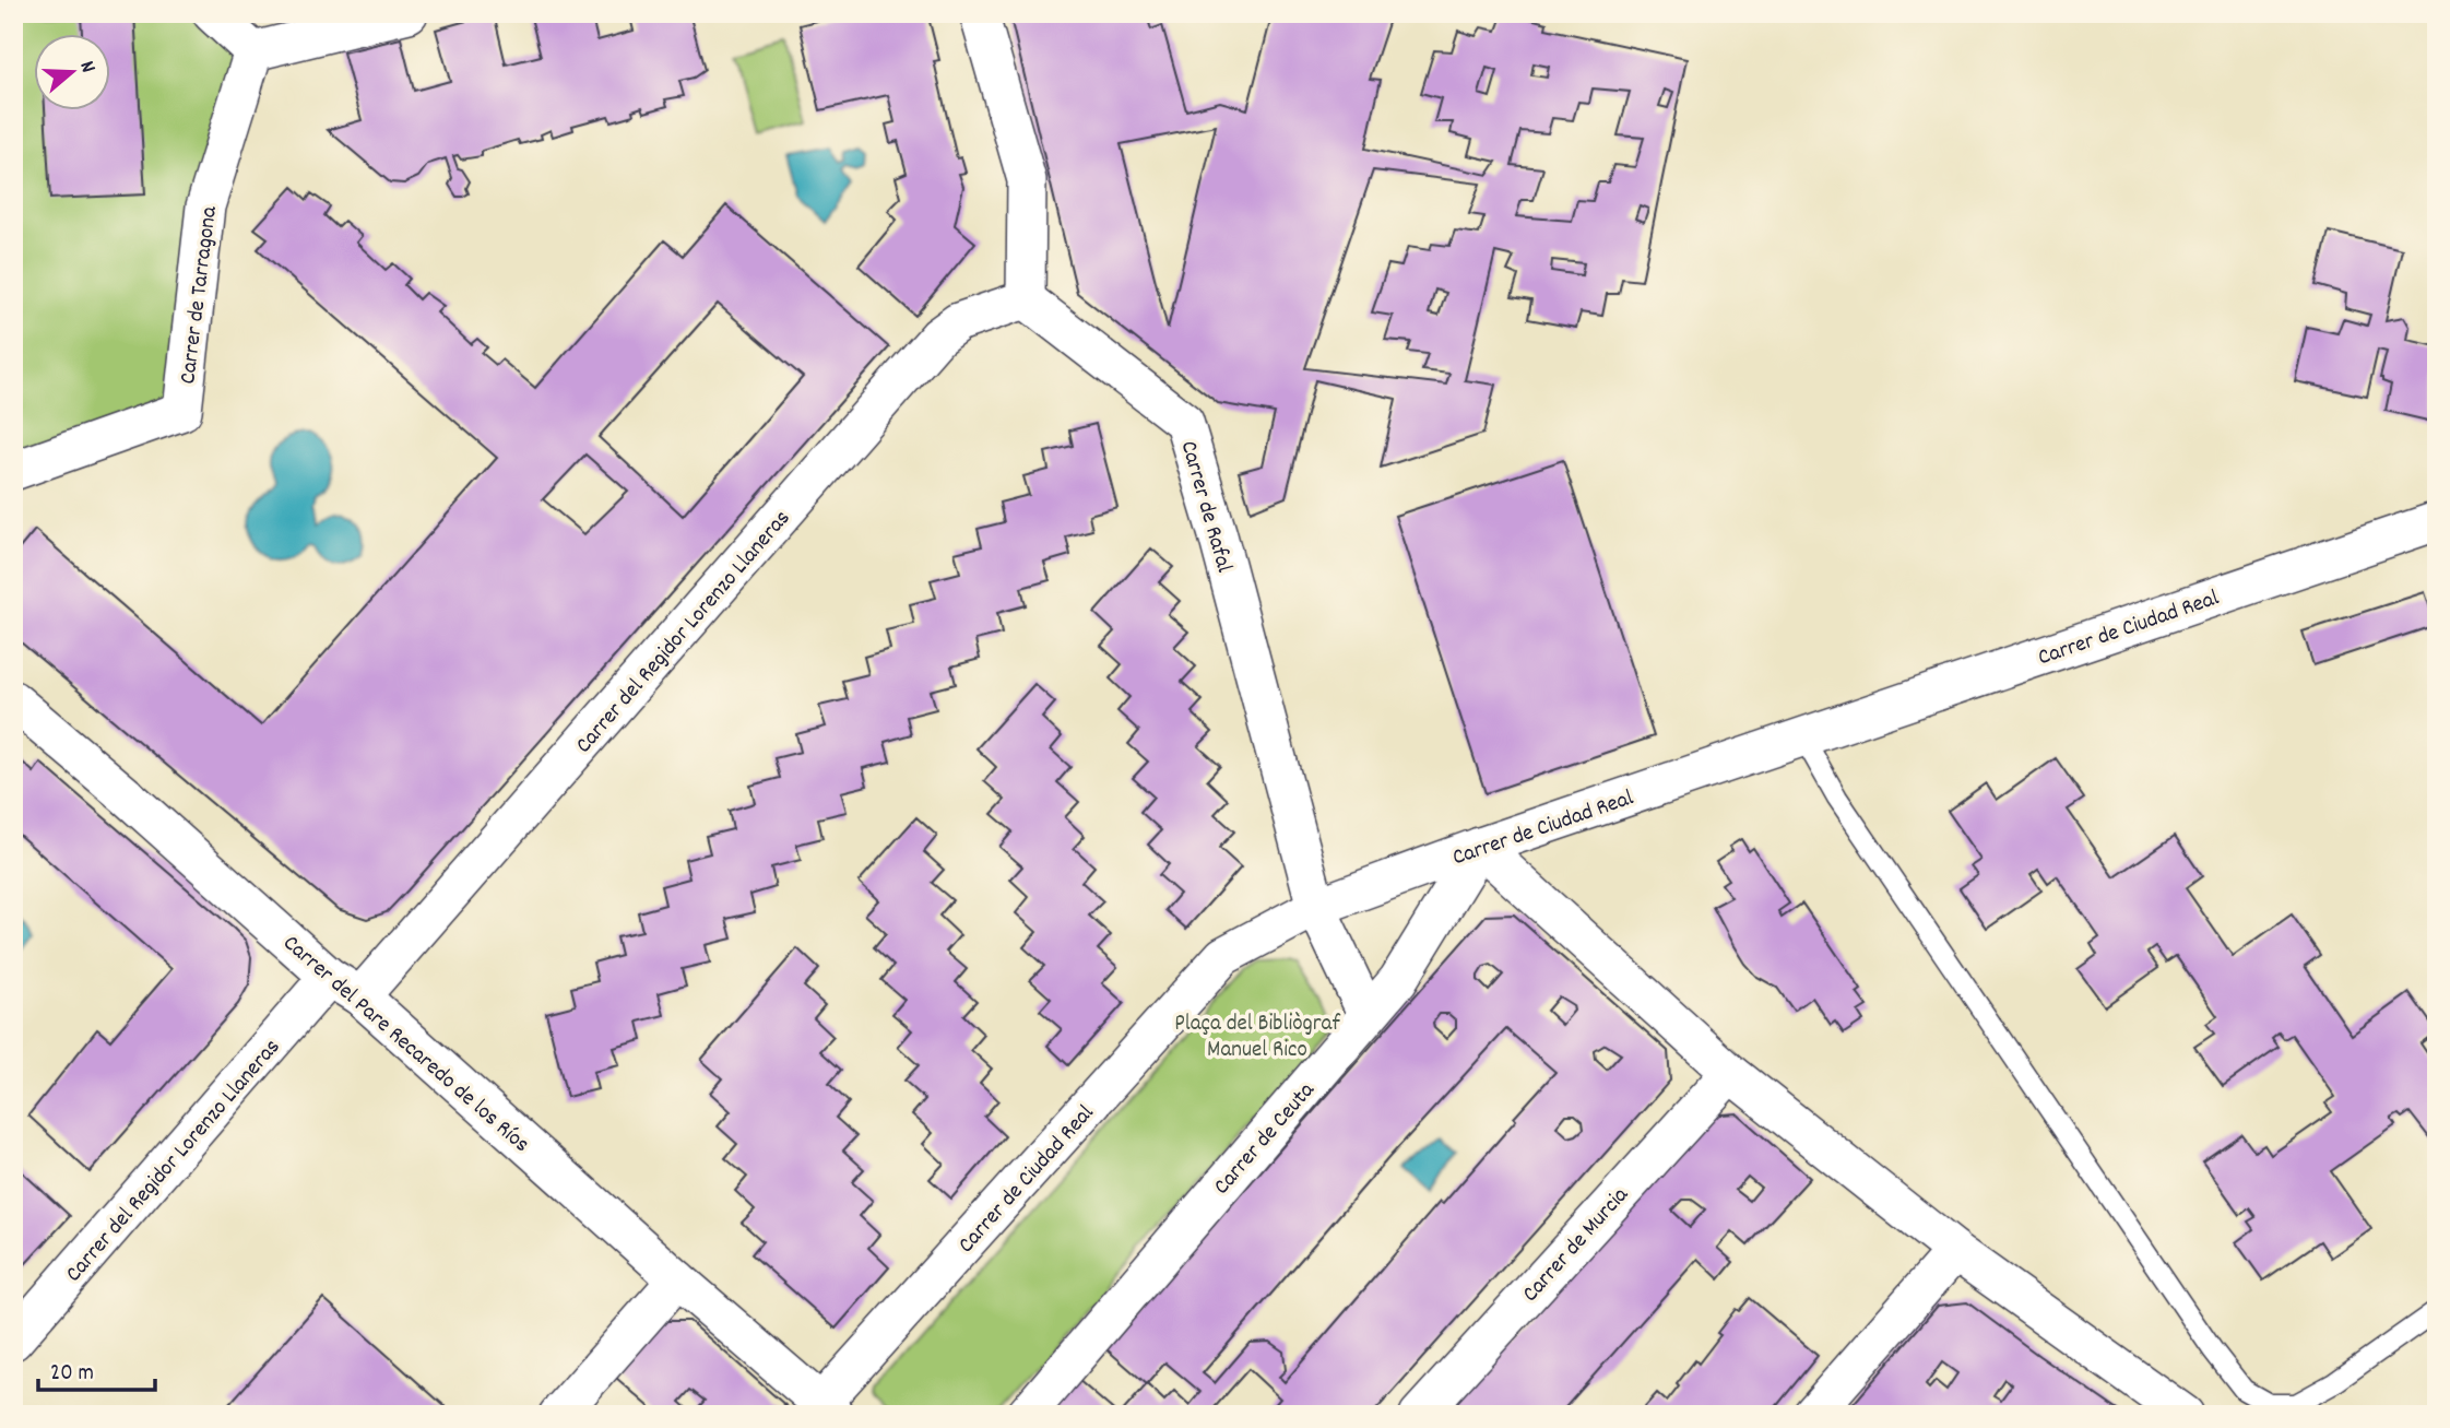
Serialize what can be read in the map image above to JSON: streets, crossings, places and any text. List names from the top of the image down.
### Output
{
  "streets": {
    "street": [
      "Carrer de Tarragona",
      "Carrer de Rafal",
      "Carrer de Ciudad Real",
      "Carrer del Regidor Lorenzo Llaneras",
      "Carrer del Pare Recaredo de los Ríos",
      "Carrer de Ceuta",
      "Carrer de Murcia"
    ]
  },
  "crossings": [
    ["Carrer de Rafal", "Carrer de Ciudad Real"],
    ["Carrer de Rafal", "Carrer del Regidor Lorenzo Llaneras"],
    ["Carrer de Rafal", "Carrer de Ceuta"],
    ["Carrer de Ciudad Real", "Carrer del Pare Recaredo de los Ríos"],
    ["Carrer de Ciudad Real", "Carrer de Ceuta"],
    ["Carrer del Regidor Lorenzo Llaneras", "Carrer del Pare Recaredo de los Ríos"]
  ],
  "parks": ["Plaça del Bibliògraf Manuel Rico"],
  "scale_bar": "20 m",
  "north": "right"
}
